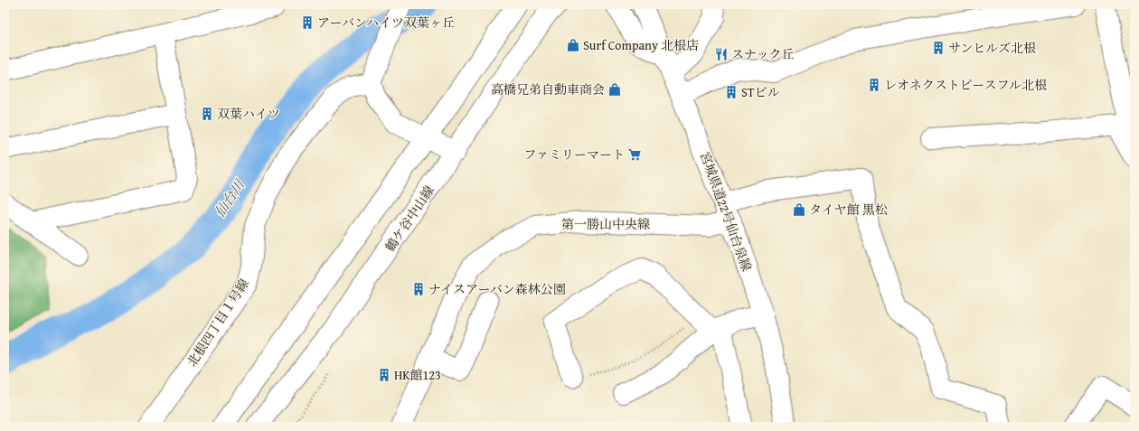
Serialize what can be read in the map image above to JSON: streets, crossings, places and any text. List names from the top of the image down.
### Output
{
  "streets": {
    "street": [
      "宮城県道22号仙台泉線",
      "鶴ケ谷中山線",
      "第一勝山中央線",
      "北根四丁目１号線"
    ]
  },
  "crossings": [
    ["宮城県道22号仙台泉線", "第一勝山中央線"]
  ],
  "water": ["仙台川"],
  "places": {
    "building": [
      "アーバンハイツ双葉ヶ丘",
      "サンヒルズ北根",
      "レオネクストピースフル北根",
      "STビル",
      "双葉ハイツ",
      "ナイスアーバン森林公園",
      "HK館123"
    ],
    "shop": ["Surf Company 北根店", "高橋兄弟自動車商会", "タイヤ館 黒松"],
    "restaurant": ["スナック丘"],
    "supermarket": ["ファミリーマート"]
  }
}
